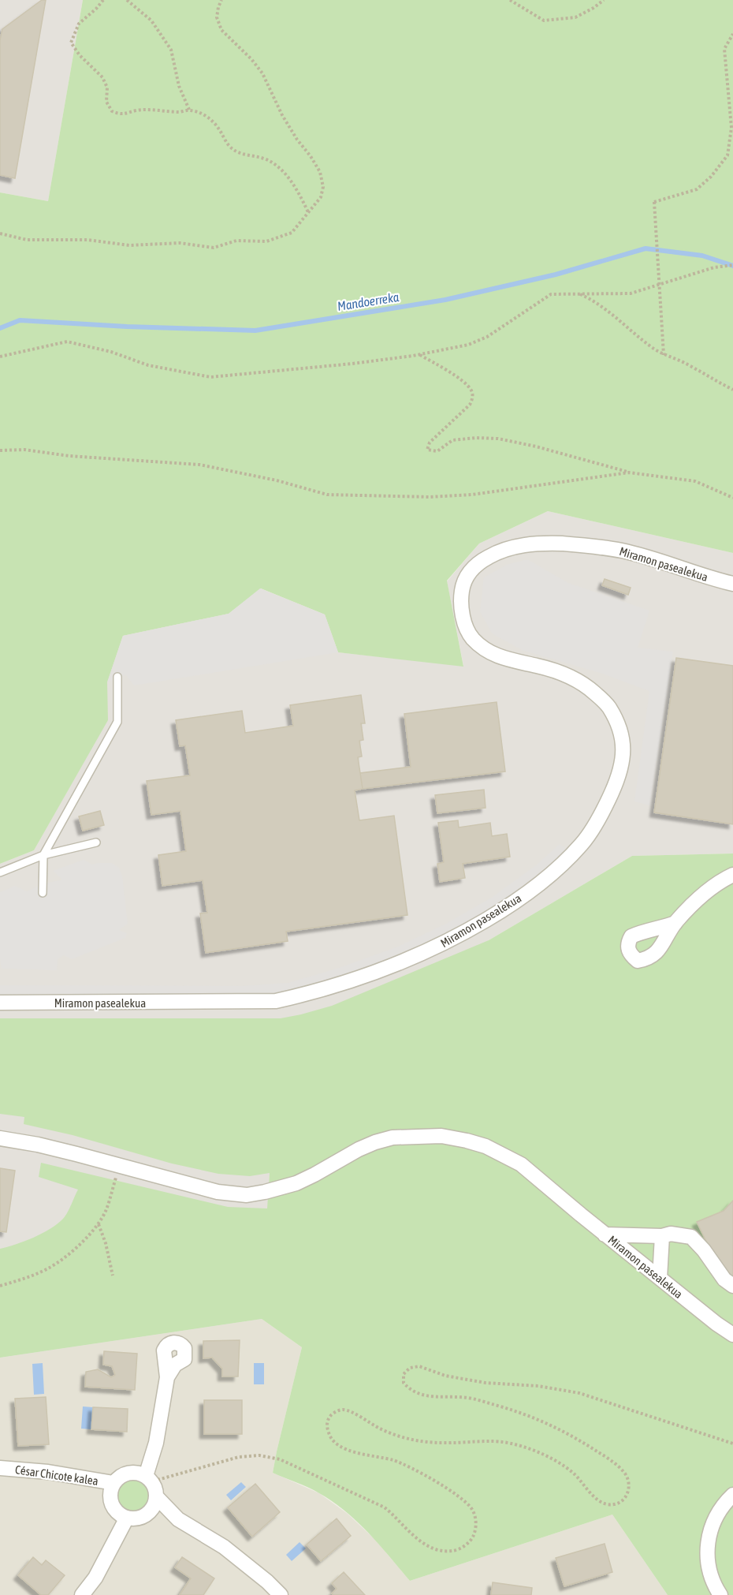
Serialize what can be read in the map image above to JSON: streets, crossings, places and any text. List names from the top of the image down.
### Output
{
  "streets": {
    "street": ["Miramon pasealekua", "César Chicote kalea"]
  },
  "water": ["Mandoerreka"]
}
